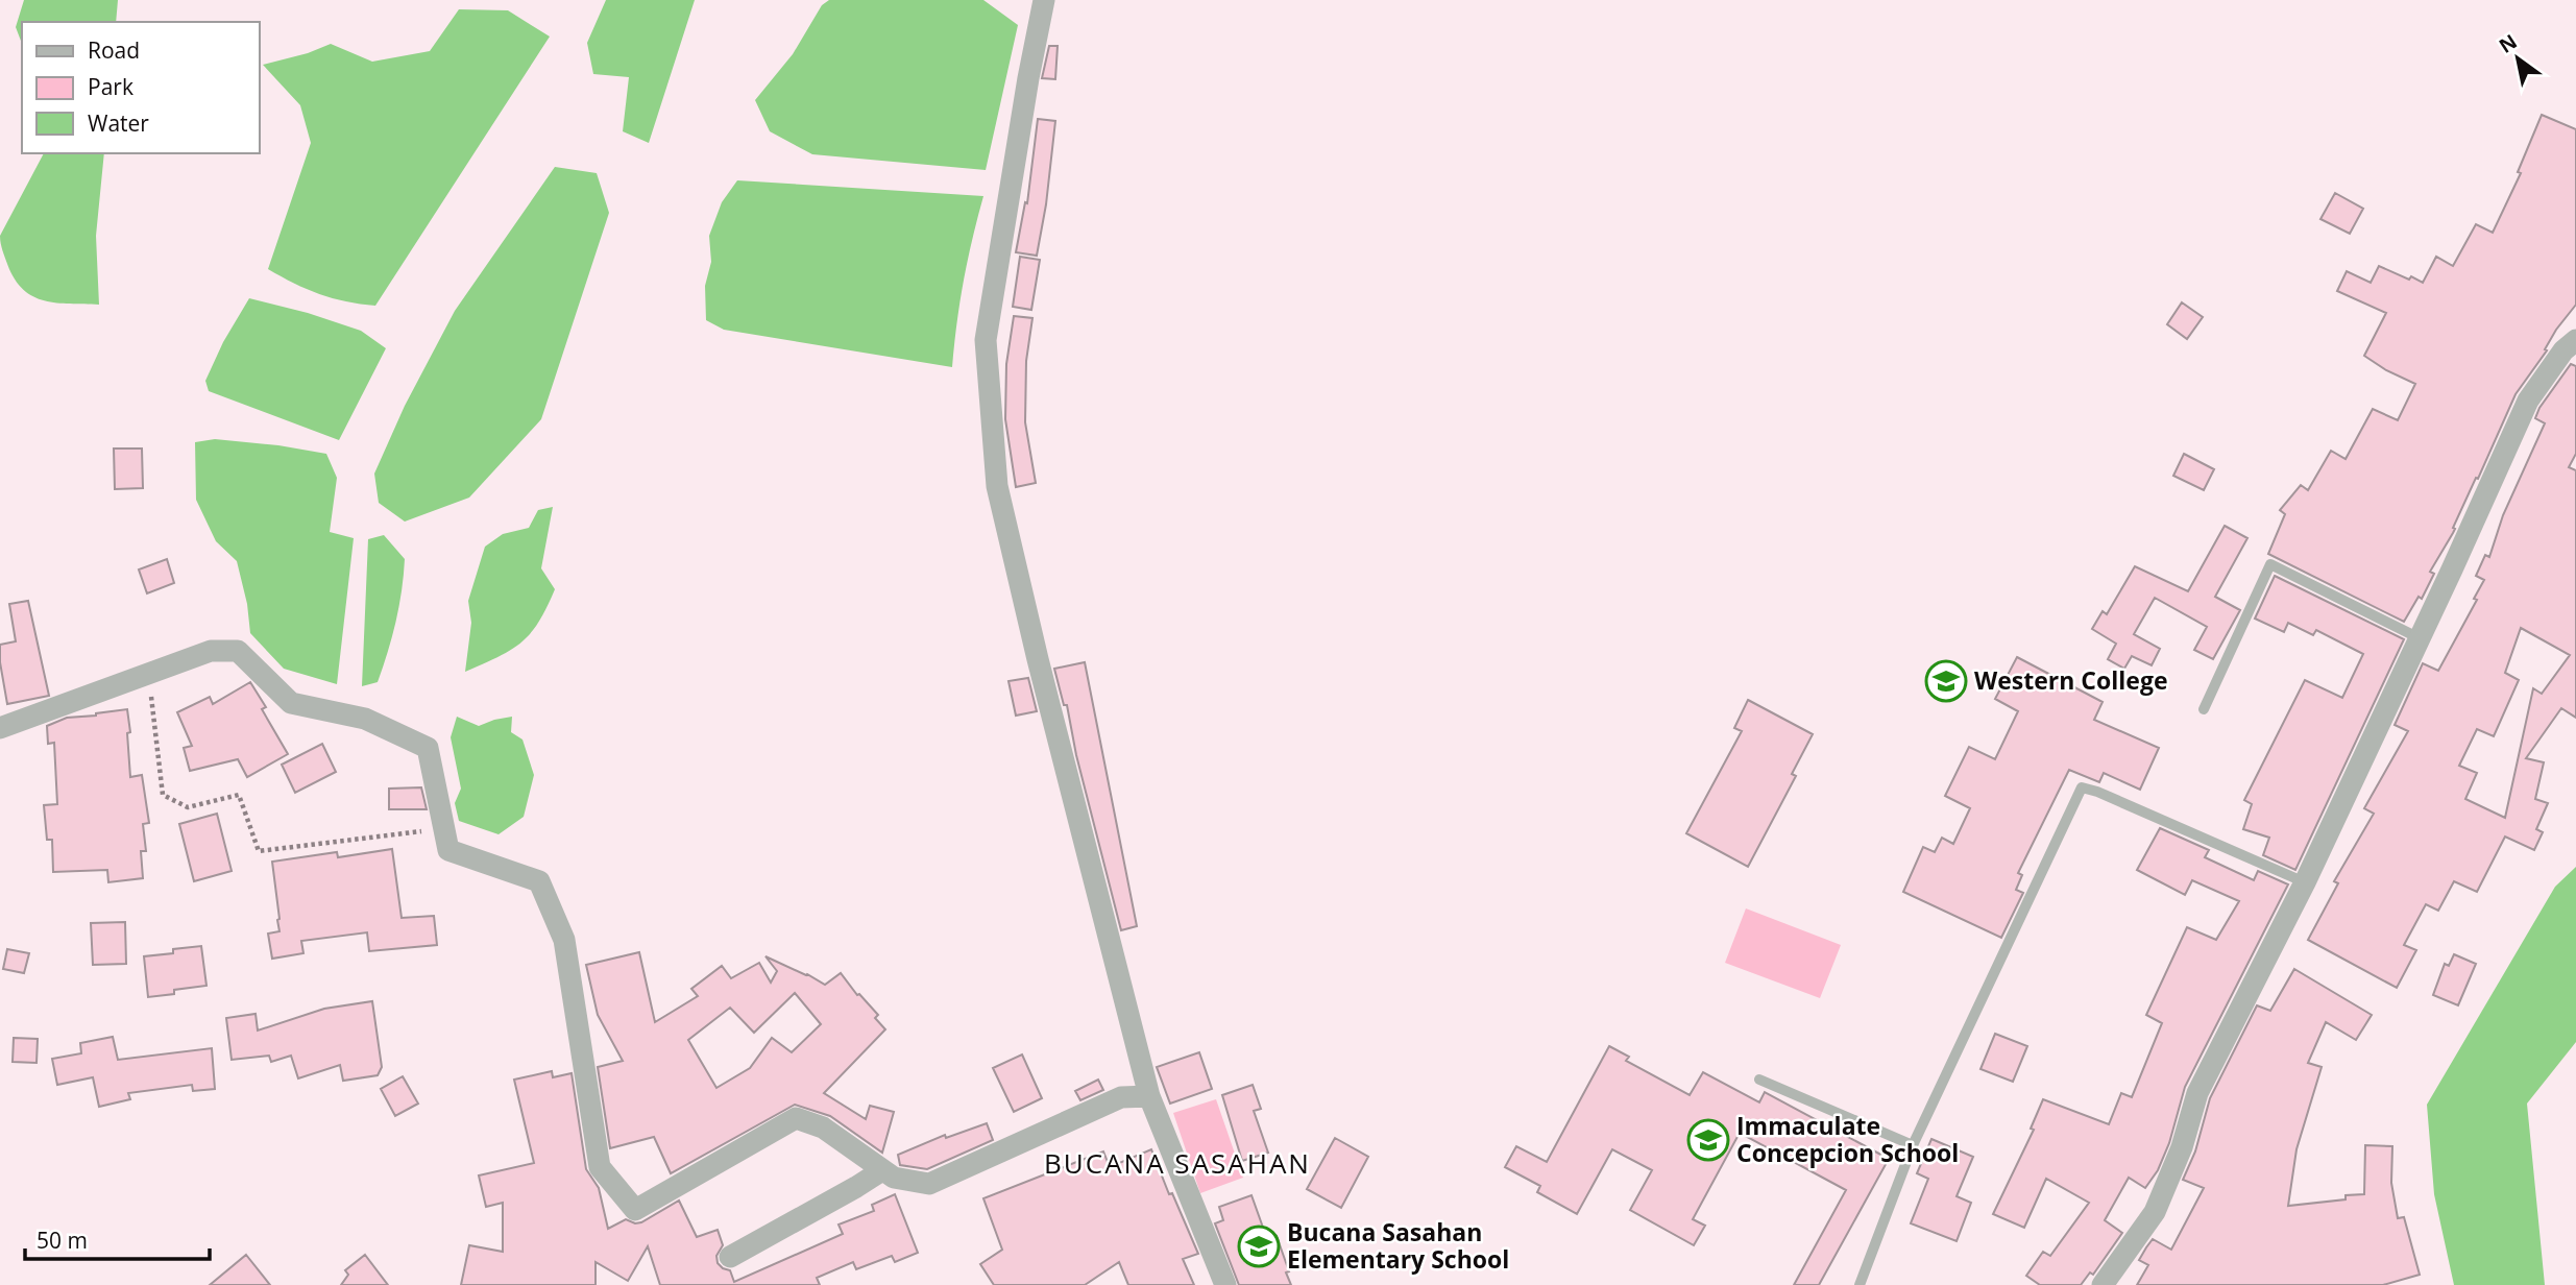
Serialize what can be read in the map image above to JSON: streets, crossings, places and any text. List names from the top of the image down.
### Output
{
  "districts": ["BUCANA SASAHAN"],
  "places": {
    "school or university": ["Western College", "Immaculate Concepcion School", "Bucana Sasahan Elementary School"]
  },
  "legend": ["Road", "Park", "Water"],
  "scale_bar": "50 m",
  "north": "top left"
}
